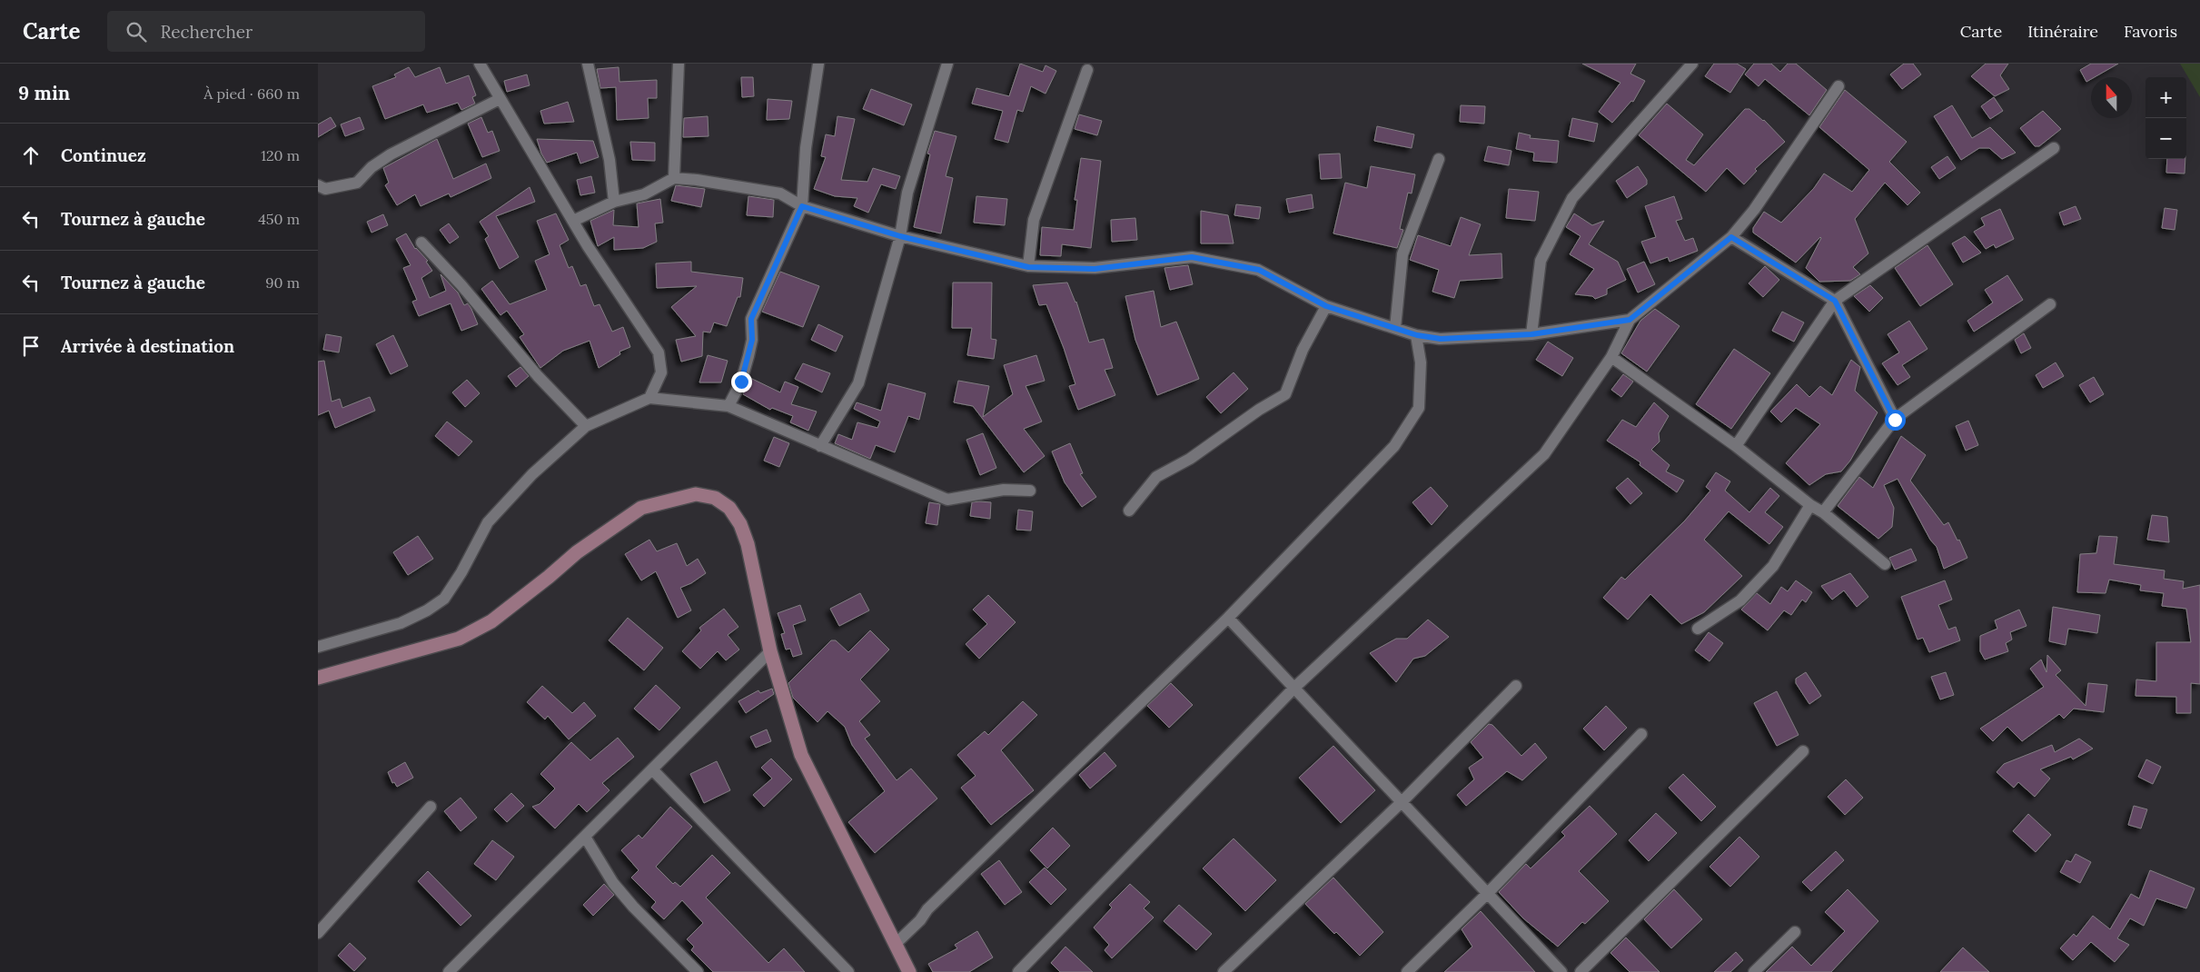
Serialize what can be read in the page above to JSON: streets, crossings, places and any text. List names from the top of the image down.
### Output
{
  "north": "top",
  "page": {
    "header": "Carte",
    "search": "Rechercher",
    "nav": ["Carte", "Itinéraire", "Favoris"],
    "heading": ["9 min", "À pied · 660 m"],
    "map_buttons": ["+", "−"],
    "list": [
      ["Continuez", "120 m"],
      ["Tournez à gauche", "450 m"],
      ["Tournez à gauche", "90 m"],
      "Arrivée à destination"
    ]
  }
}
